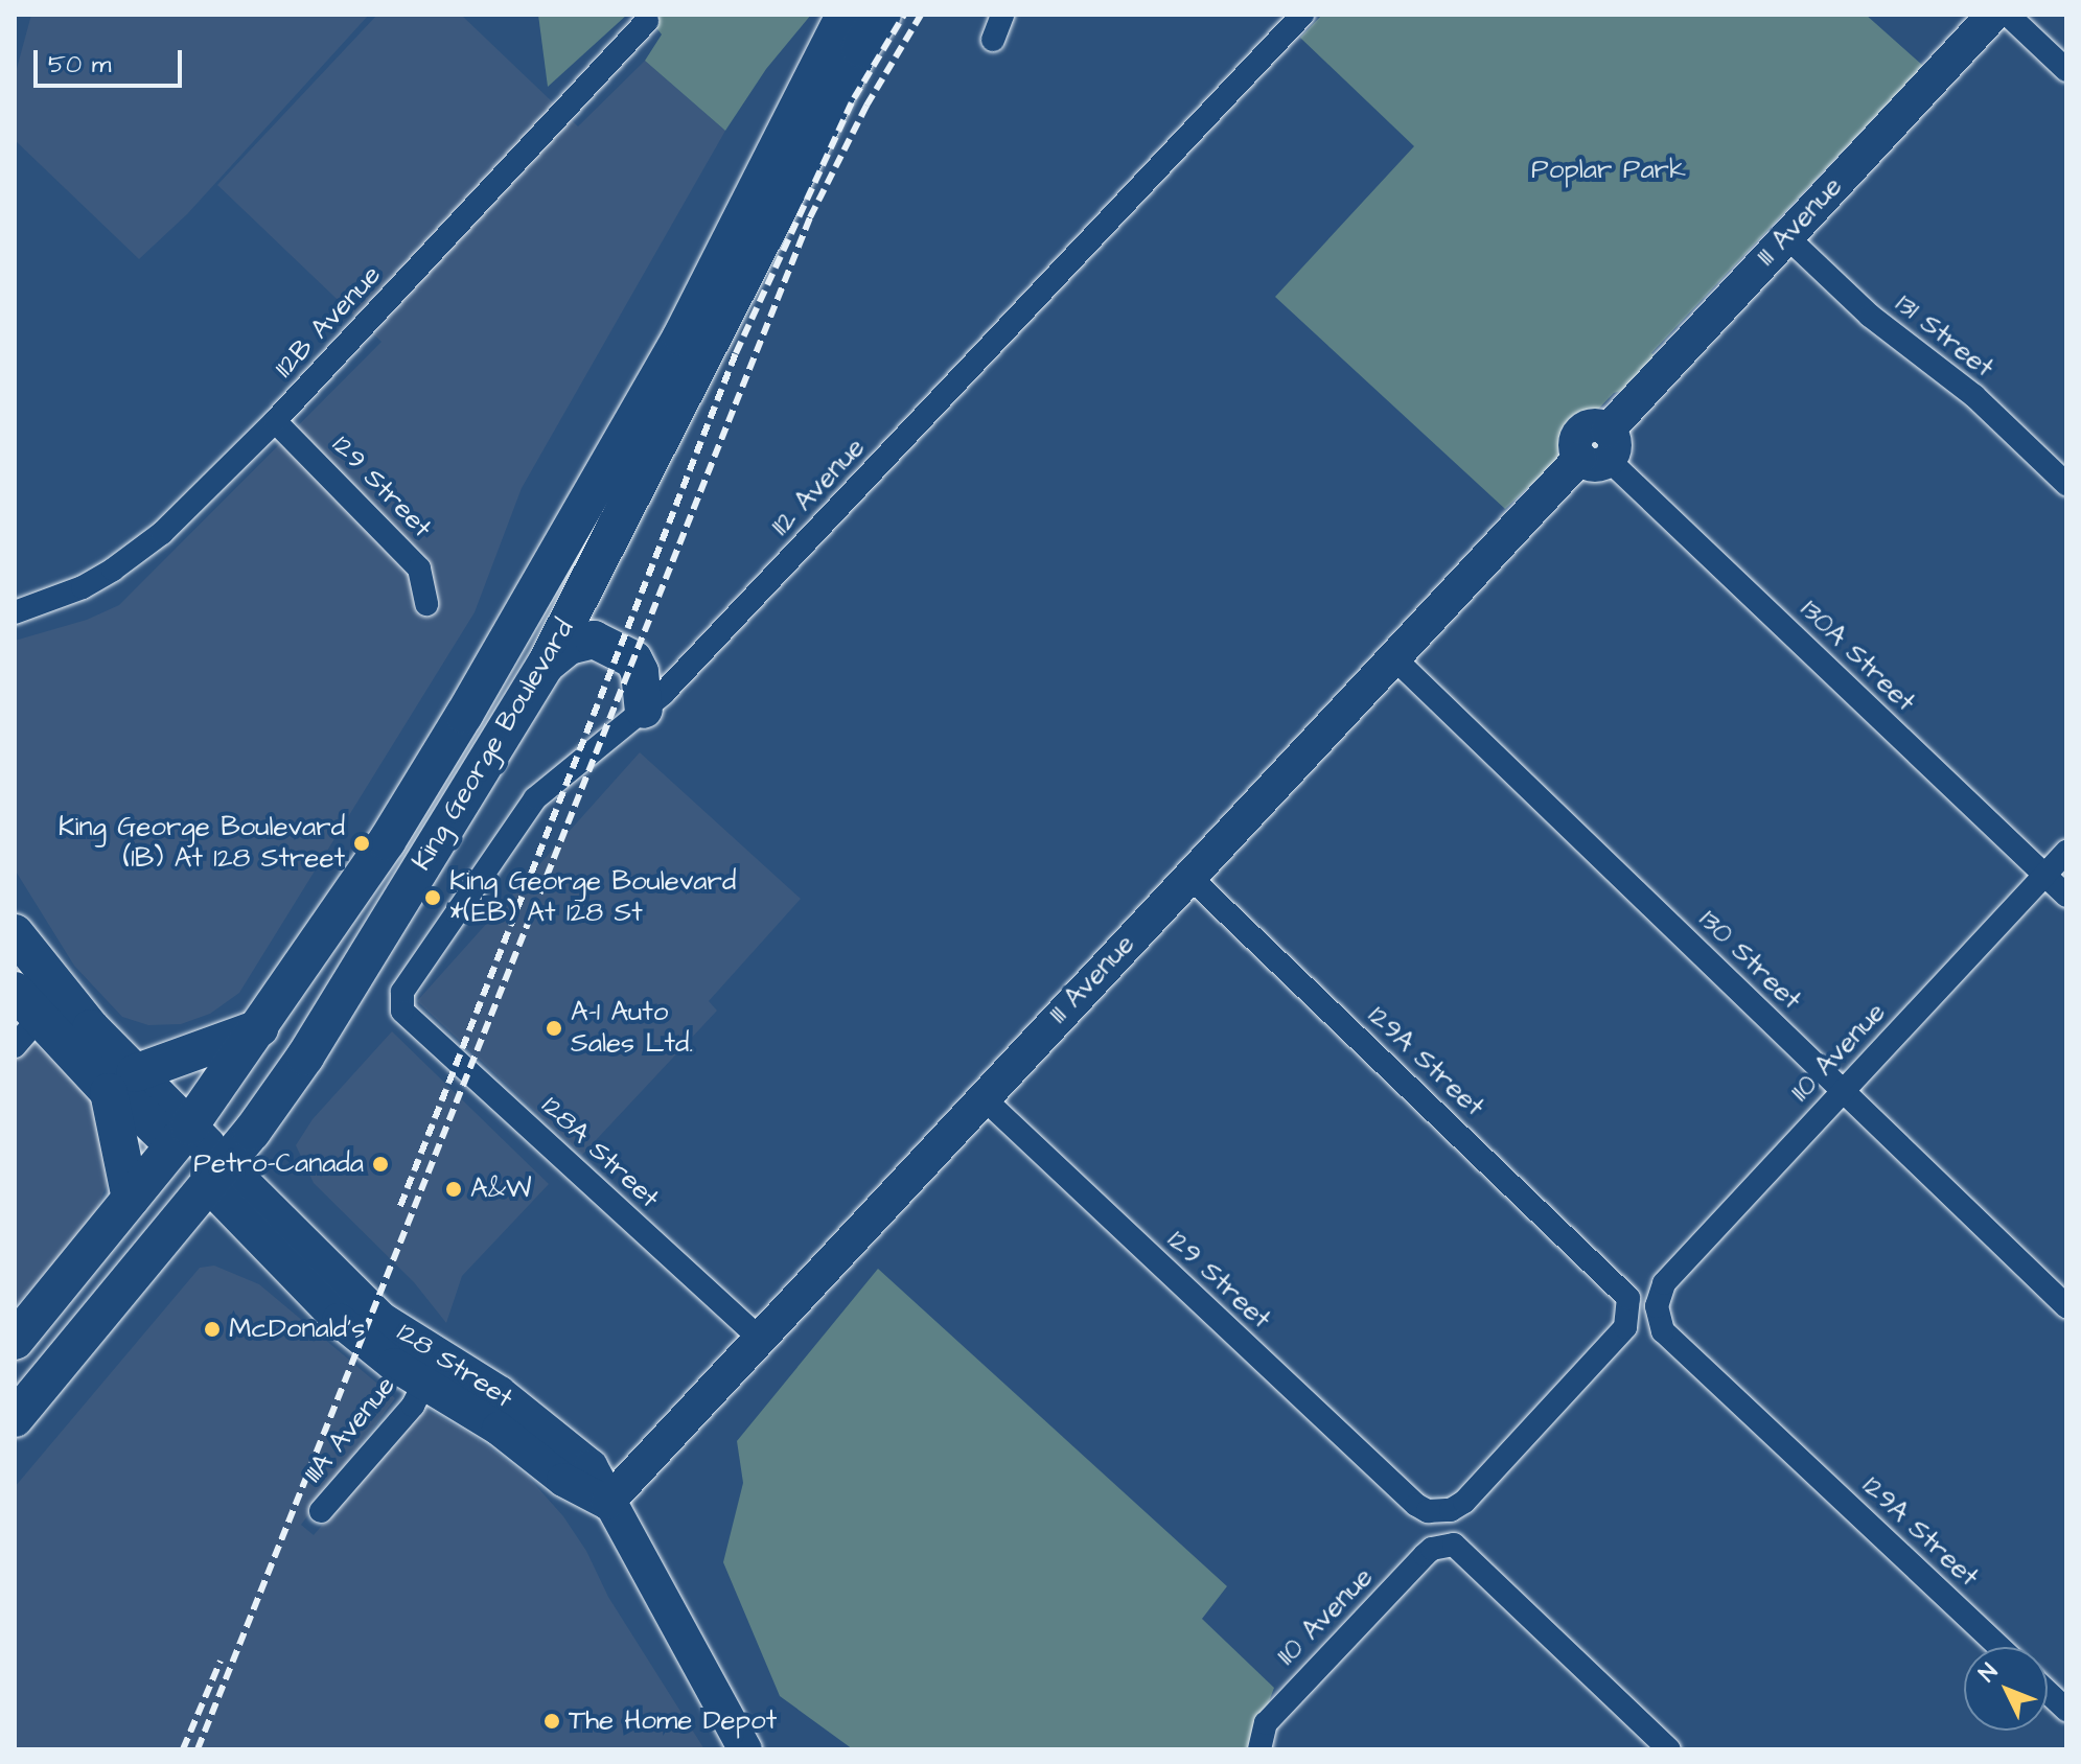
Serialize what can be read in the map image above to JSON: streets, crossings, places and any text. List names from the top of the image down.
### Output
{
  "streets": {
    "main road": ["King George Boulevard", "128 Street"],
    "street": [
      "111 Avenue",
      "112B Avenue",
      "131 Street",
      "129 Street",
      "112 Avenue",
      "130A Street",
      "130 Street",
      "110 Avenue",
      "129A Street",
      "128A Street",
      "111A Avenue"
    ]
  },
  "crossings": [
    ["111 Avenue", "131 Street"],
    ["111 Avenue", "129 Street"],
    ["111 Avenue", "130A Street"],
    ["111 Avenue", "130 Street"],
    ["111 Avenue", "129A Street"],
    ["111 Avenue", "128A Street"],
    ["111 Avenue", "128 Street"],
    ["112B Avenue", "129 Street"],
    ["129 Street", "129A Street"],
    ["112 Avenue", "128A Street"],
    ["130A Street", "110 Avenue"],
    ["King George Boulevard", "128 Street"],
    ["130 Street", "110 Avenue"],
    ["110 Avenue", "129A Street"],
    ["128 Street", "111A Avenue"]
  ],
  "parks": ["Poplar Park"],
  "places": [
    "King George Boulevard (1B) At 128 Street",
    "King George Boulevard *(EB) At 128 St",
    "A-1 Auto Sales Ltd.",
    "Petro-Canada",
    "A&W",
    "McDonald's",
    "The Home Depot"
  ],
  "scale_bar": "50 m",
  "north": "top left"
}
